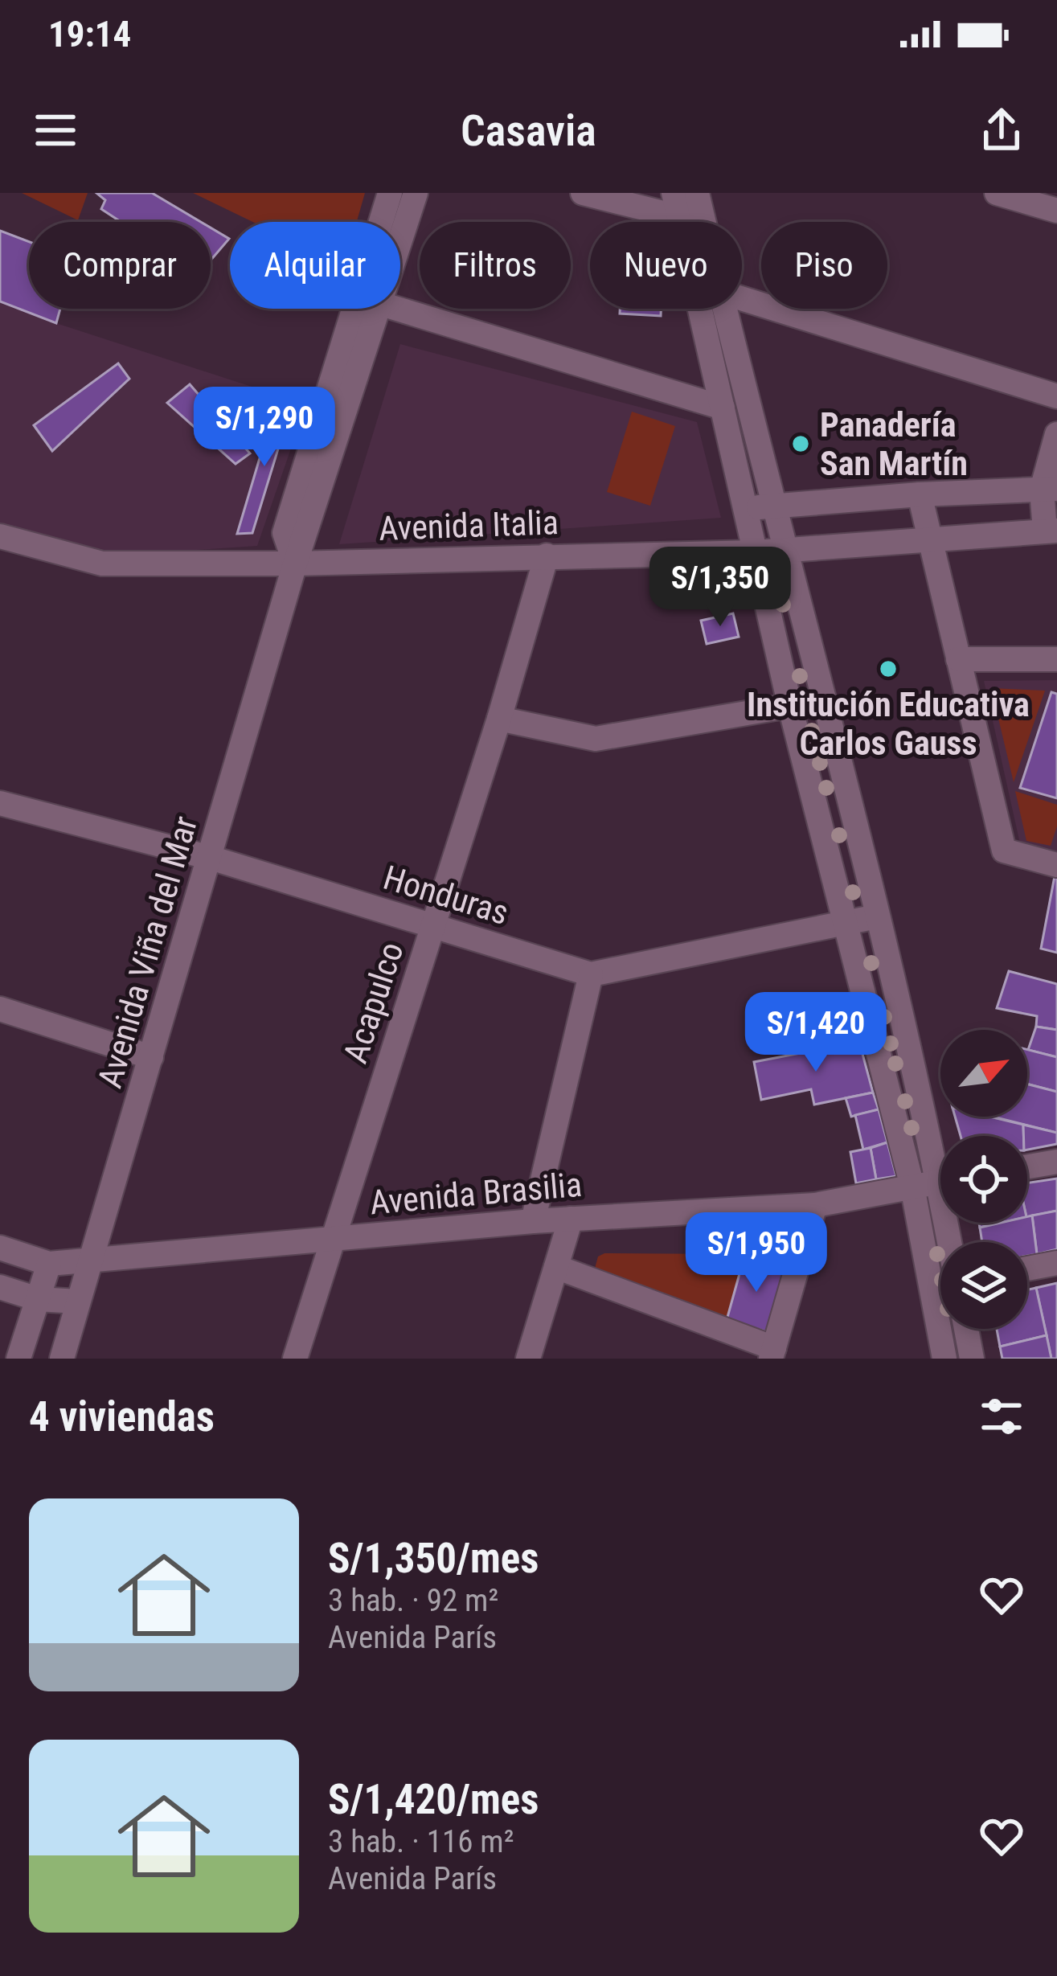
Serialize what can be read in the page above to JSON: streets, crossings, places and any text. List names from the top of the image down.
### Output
{
  "streets": {
    "street": [
      "Avenida Italia",
      "Honduras",
      "Avenida Viña del Mar",
      "Acapulco",
      "Avenida Brasilia"
    ]
  },
  "crossings": [
    ["Avenida Italia", "Avenida Viña del Mar"],
    ["Avenida Italia", "Acapulco"],
    ["Honduras", "Avenida Viña del Mar"],
    ["Honduras", "Acapulco"],
    ["Avenida Viña del Mar", "Avenida Brasilia"],
    ["Acapulco", "Avenida Brasilia"]
  ],
  "places": ["Panadería San Martín", "Institución Educativa Carlos Gauss"],
  "north": "top right",
  "page": {
    "status": "19:14",
    "header": "Casavia",
    "chip": [
      "Comprar",
      "Alquilar",
      "Filtros",
      "Nuevo",
      "Piso"
    ],
    "price": [
      "S/1,290",
      "S/1,350",
      "S/1,420",
      "S/1,950"
    ],
    "heading": "4 viviendas",
    "list": [
      {
        "name": "S/1,350/mes",
        "note": "3 hab. · 92 m² · Avenida París"
      },
      {
        "name": "S/1,420/mes",
        "note": "3 hab. · 116 m² · Avenida París"
      }
    ]
  }
}
